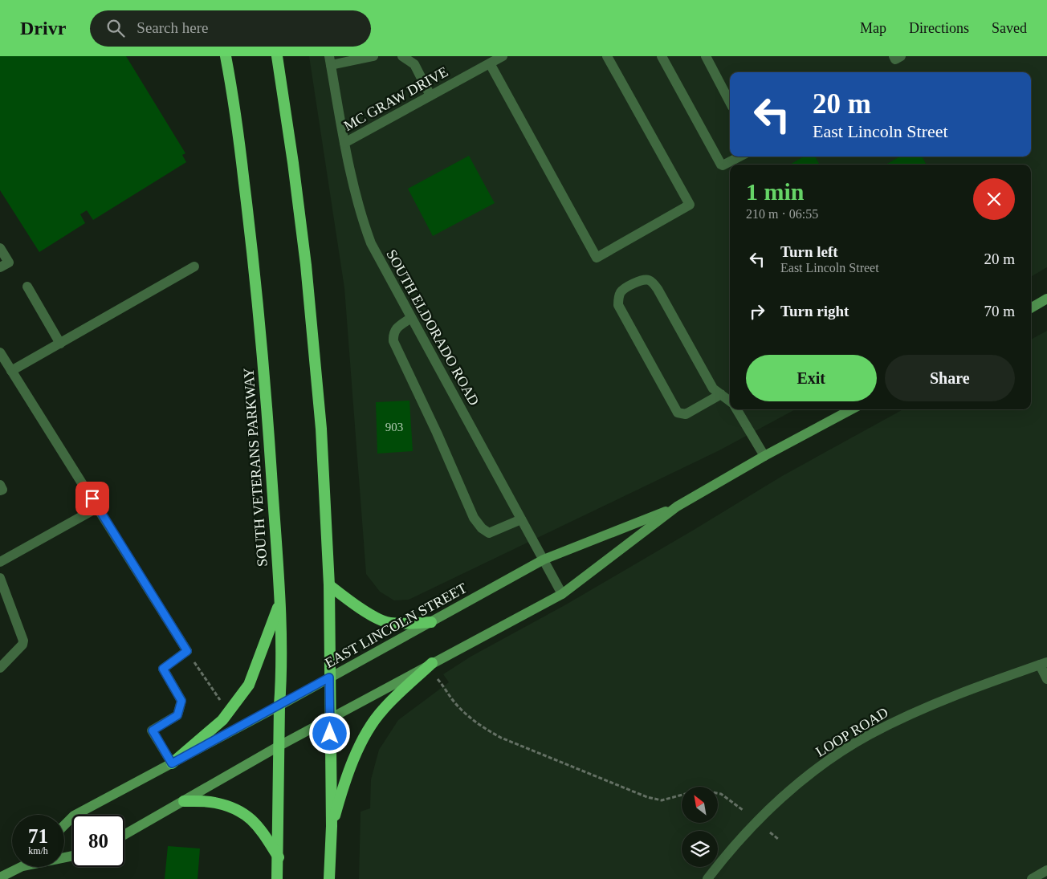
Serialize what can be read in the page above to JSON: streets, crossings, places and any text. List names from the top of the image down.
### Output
{
  "streets": {
    "highway": ["SOUTH VETERANS PARKWAY"],
    "main road": ["EAST LINCOLN STREET"],
    "street": ["MC GRAW DRIVE", "SOUTH ELDORADO ROAD", "LOOP ROAD"]
  },
  "crossings": [
    ["MC GRAW DRIVE", "SOUTH ELDORADO ROAD"],
    ["SOUTH ELDORADO ROAD", "EAST LINCOLN STREET"],
    ["SOUTH VETERANS PARKWAY", "EAST LINCOLN STREET"]
  ],
  "house_numbers": ["903"],
  "north": "top left",
  "page": {
    "header": "Drivr",
    "search": "Search here",
    "nav": ["Map", "Directions", "Saved"],
    "turn": ["20 m", "East Lincoln Street"],
    "heading": ["1 min", "210 m · 06:55"],
    "list": [
      {
        "name": "Turn left",
        "note": "East Lincoln Street",
        "value": "20 m"
      },
      {
        "name": "Turn right",
        "value": "70 m"
      }
    ],
    "buttons": ["Exit", "Share"],
    "speed": "71 km/h",
    "limit": "80"
  }
}
